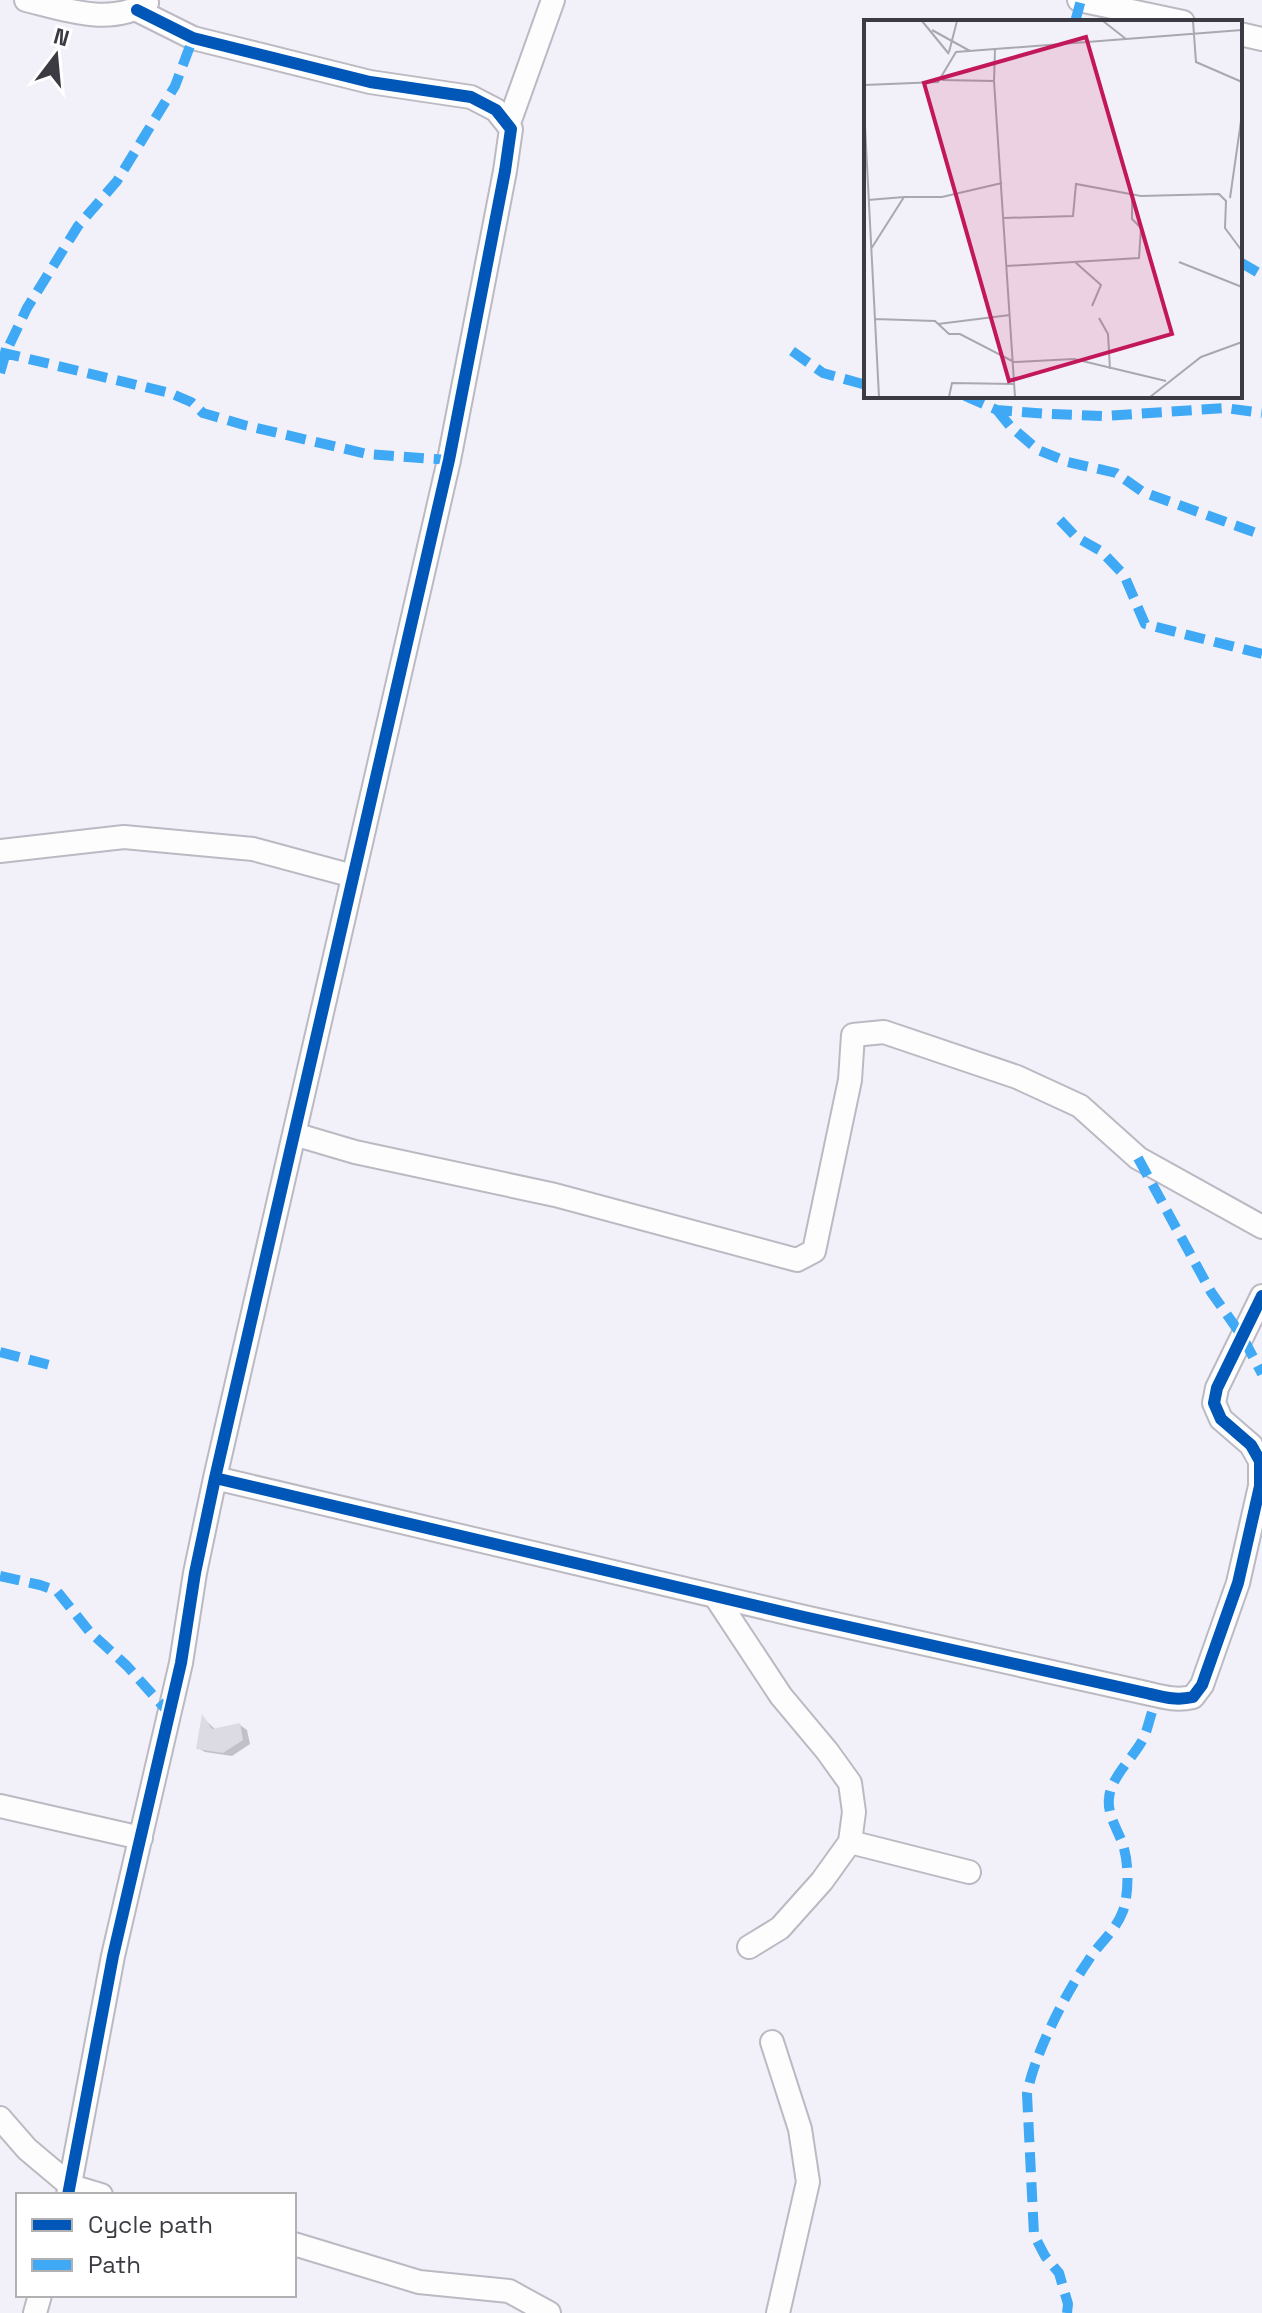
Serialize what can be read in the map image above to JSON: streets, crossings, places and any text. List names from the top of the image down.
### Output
{
  "legend": ["Cycle path", "Path"],
  "north": "top"
}
